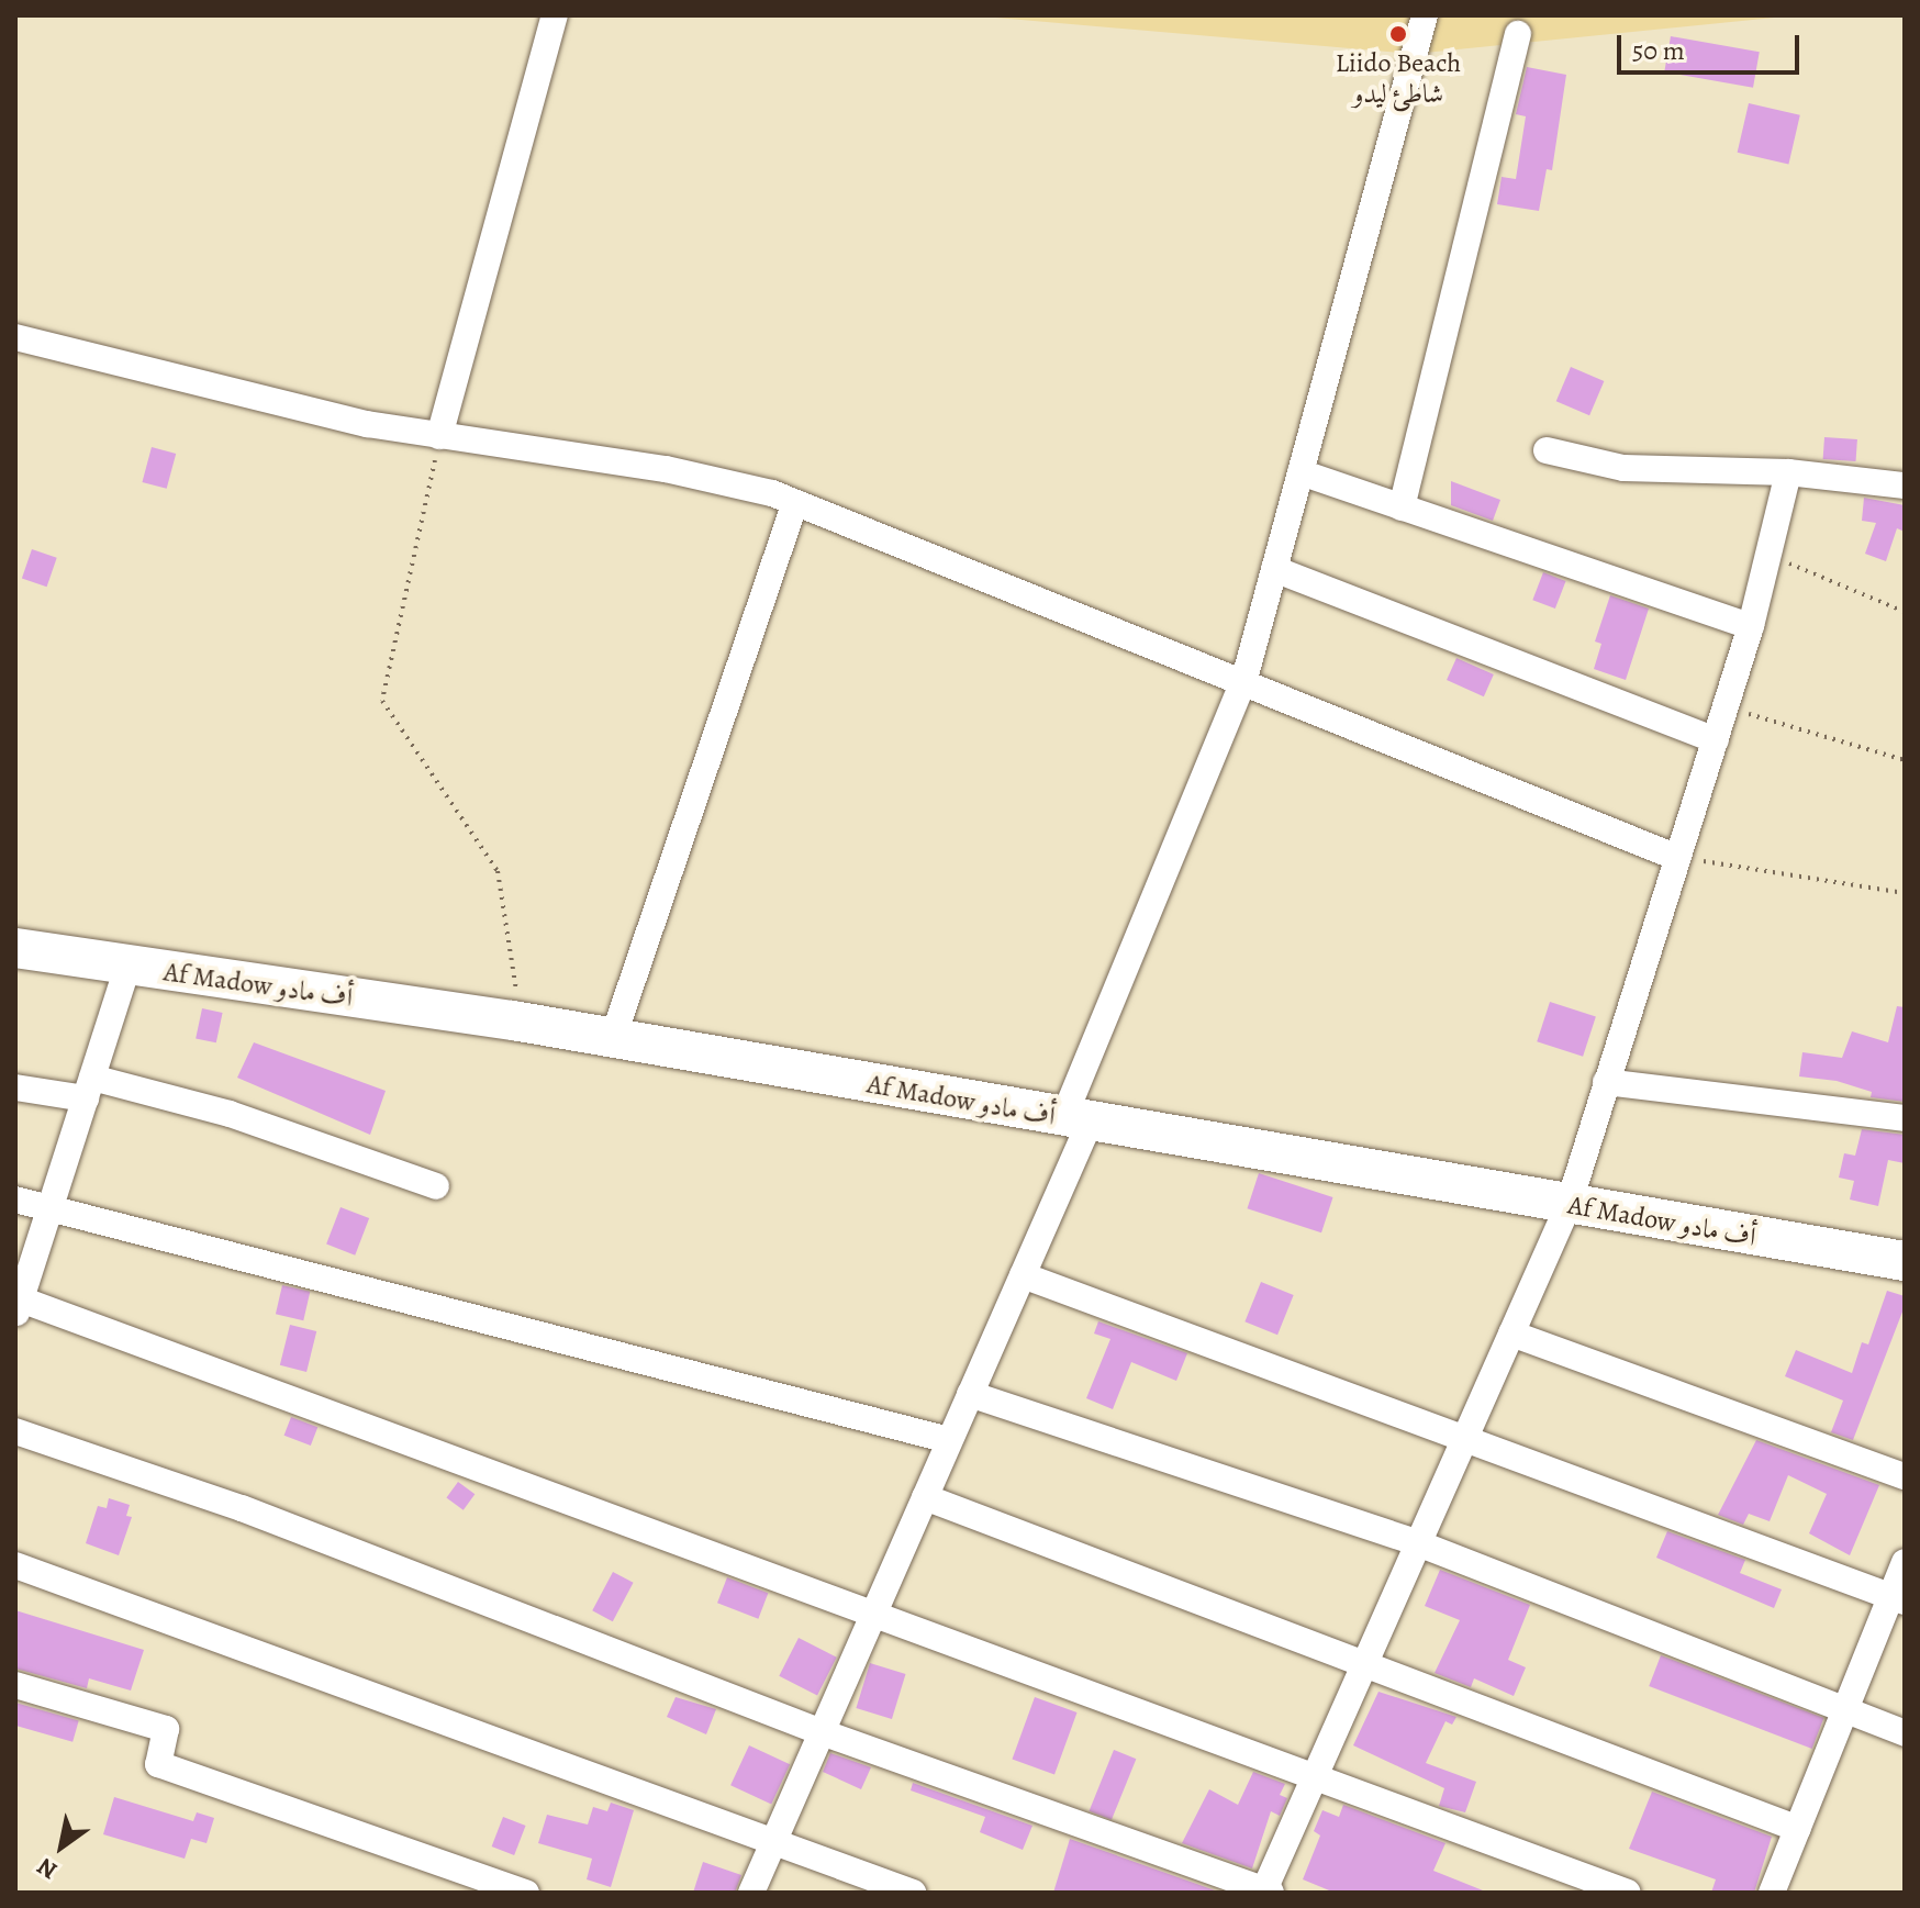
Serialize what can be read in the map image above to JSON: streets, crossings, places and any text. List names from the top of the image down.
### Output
{
  "streets": {
    "street": ["Af Madow أف مادو"]
  },
  "places": ["Liido Beach شاطئ ليدو"],
  "scale_bar": "50 m",
  "north": "bottom left"
}
